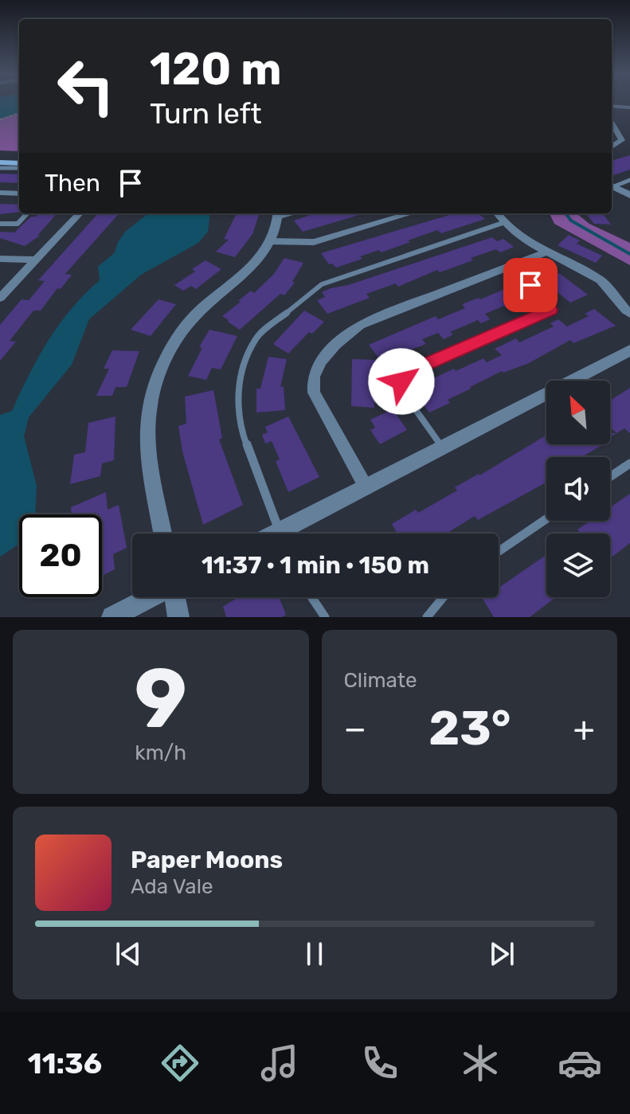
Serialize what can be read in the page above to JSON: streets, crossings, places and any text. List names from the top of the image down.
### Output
{
  "north": "top left",
  "page": {
    "turn": ["120 m", "Turn left"],
    "then": "Then",
    "limit": "20",
    "trip": "11:37 · 1 min · 150 m",
    "tile": [
      ["9", "km/h"],
      "Climate"
    ],
    "heat": ["−", "23°", "+"],
    "song": ["Paper Moons", "Ada Vale"],
    "tabs": "11:36"
  }
}
